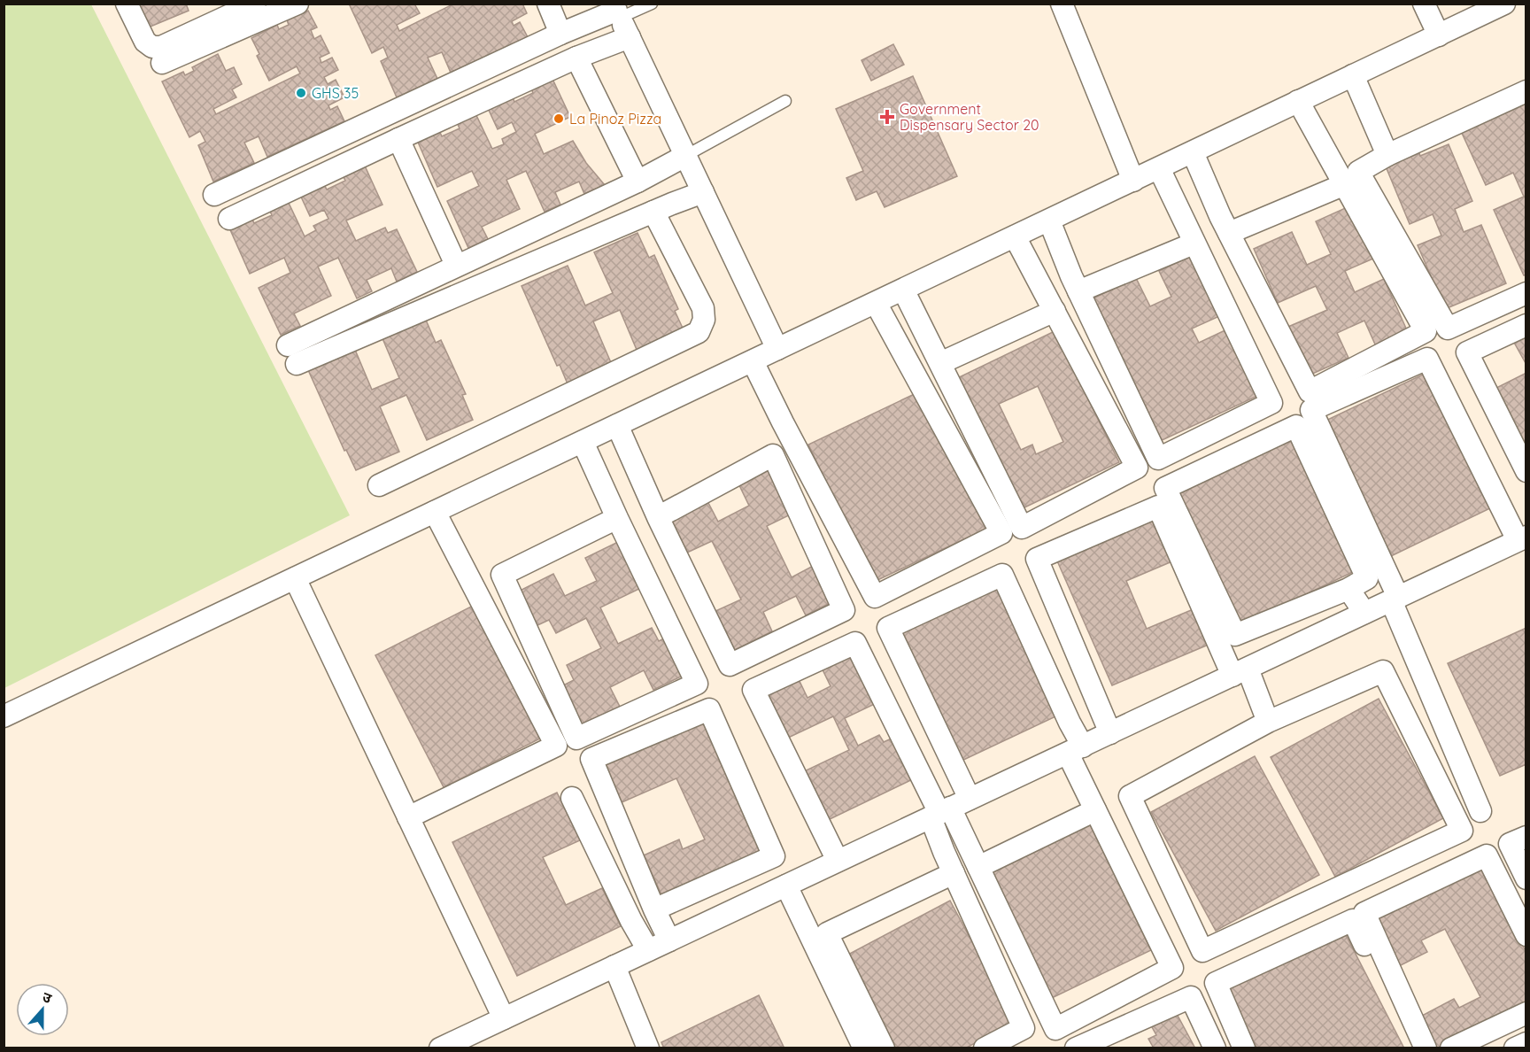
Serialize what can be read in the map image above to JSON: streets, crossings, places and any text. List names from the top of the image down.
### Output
{
  "places": {
    "other": ["GHS 35", "La Pinoz Pizza"],
    "health": ["Government Dispensary Sector 20"]
  },
  "north": "top"
}
